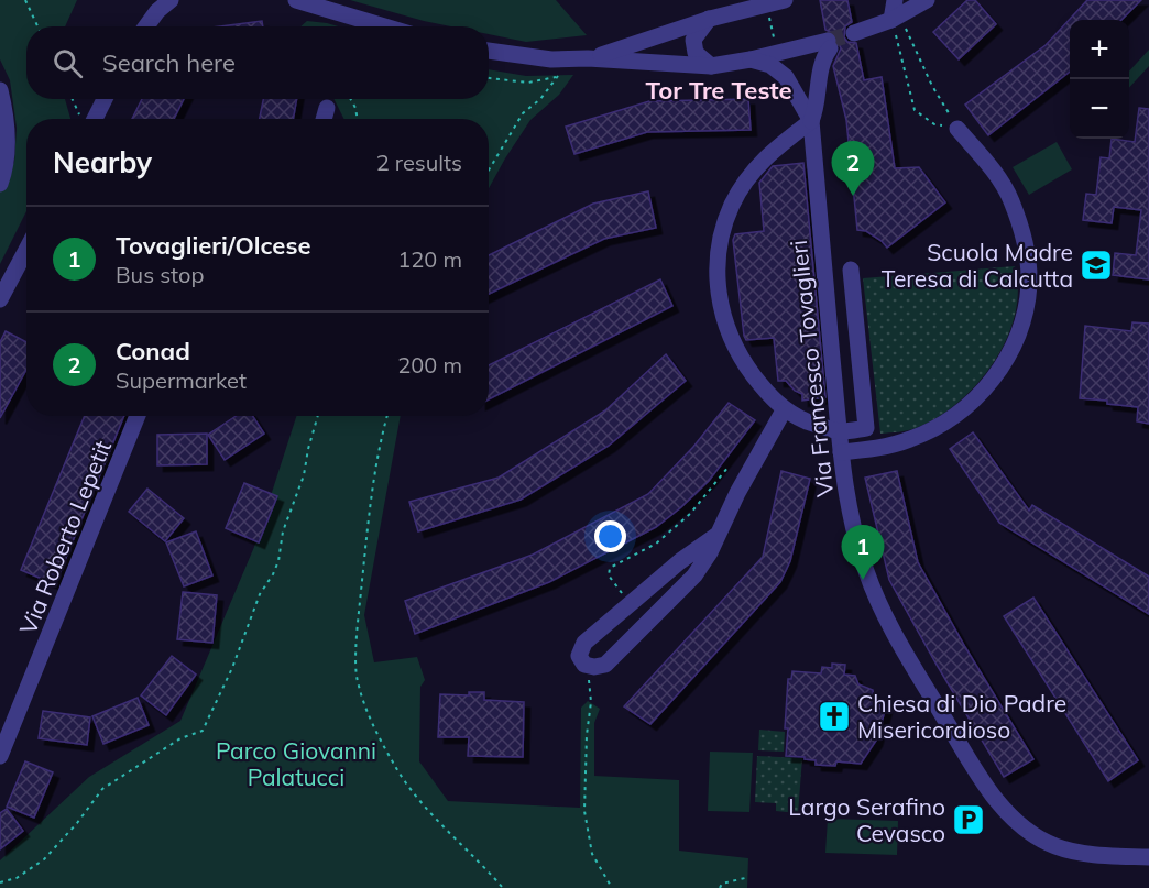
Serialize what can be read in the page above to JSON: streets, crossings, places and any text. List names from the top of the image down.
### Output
{
  "streets": {
    "street": ["Via Francesco Tovaglieri", "Via Roberto Lepetit"]
  },
  "districts": ["Tor Tre Teste"],
  "parks": ["Parco Giovanni Palatucci"],
  "places": {
    "school or university": ["Scuola Madre Teresa di Calcutta"],
    "church": ["Chiesa di Dio Padre Misericordioso"],
    "parking": ["Largo Serafino Cevasco"]
  },
  "page": {
    "map_buttons": ["+", "−"],
    "search": "Search here",
    "heading": ["Nearby", "2 results"],
    "pins": ["2", "1"],
    "list": [
      {
        "mark": "1",
        "name": "Tovaglieri/Olcese",
        "note": "Bus stop",
        "value": "120 m"
      },
      {
        "mark": "2",
        "name": "Conad",
        "note": "Supermarket",
        "value": "200 m"
      }
    ]
  }
}
